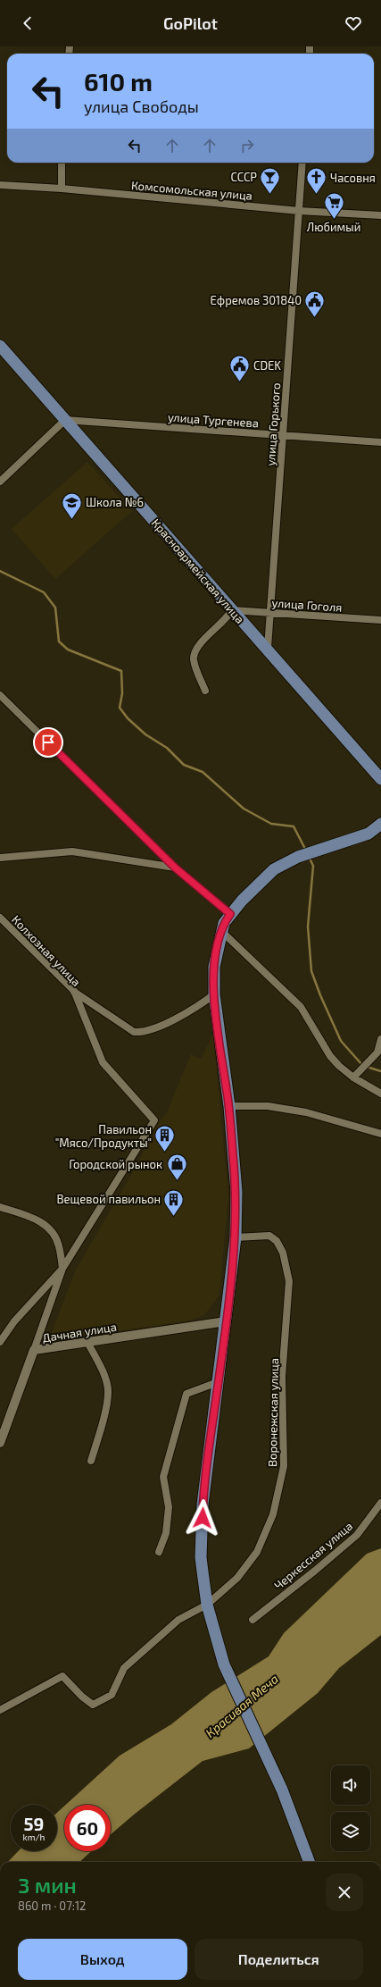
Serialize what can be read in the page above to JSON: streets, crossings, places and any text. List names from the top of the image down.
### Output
{
  "streets": {
    "main road": ["Красноармейская улица"],
    "street": [
      "Комсомольская улица",
      "улица Тургенева",
      "улица Горького",
      "улица Гоголя",
      "Колхозная улица",
      "Дачная улица",
      "Воронежская улица",
      "Черкесская улица"
    ]
  },
  "crossings": [
    ["Комсомольская улица", "улица Горького"],
    ["улица Тургенева", "улица Горького"],
    ["улица Тургенева", "Красноармейская улица"],
    ["улица Горького", "Красноармейская улица"],
    ["улица Горького", "улица Гоголя"],
    ["Красноармейская улица", "улица Гоголя"],
    ["Колхозная улица", "Дачная улица"]
  ],
  "water": ["Красивая Меча"],
  "places": {
    "bar": ["СССР"],
    "church": ["Часовня"],
    "supermarket": ["Любимый"],
    "public building": ["Ефремов 301840", "CDEK"],
    "school or university": ["Школа №6"],
    "building": ["Павильон \"Мясо/Продукты\"", "Вещевой павильон"],
    "shop": ["Городской рынок"]
  },
  "page": {
    "header": "GoPilot",
    "turn": ["610 m", "улица Свободы"],
    "speed": "59 km/h",
    "limit": "60",
    "heading": ["3 мин", "860 m · 07:12"],
    "buttons": ["Выход", "Поделиться"]
  }
}
